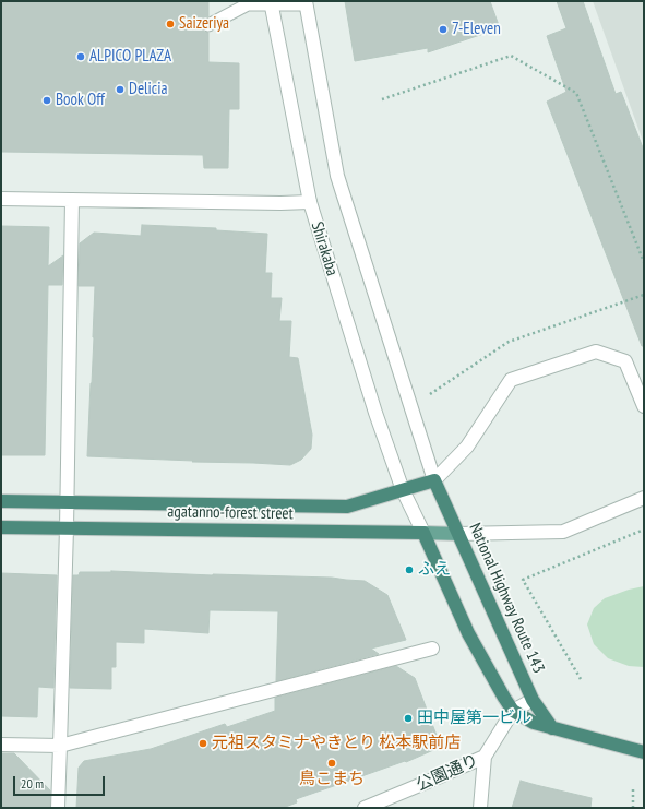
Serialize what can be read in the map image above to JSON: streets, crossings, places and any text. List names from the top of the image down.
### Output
{
  "streets": {
    "highway": ["agatanno-forest street", "National Highway Route 143"],
    "street": ["Shirakaba", "公園通り"]
  },
  "crossings": [
    ["Shirakaba", "agatanno-forest street"],
    ["Shirakaba", "National Highway Route 143"],
    ["agatanno-forest street", "National Highway Route 143"],
    ["National Highway Route 143", "公園通り"]
  ],
  "places": [
    "Saizeriya",
    "7-Eleven",
    "ALPICO PLAZA",
    "Delicia",
    "Book Off",
    "ふえ",
    "田中屋第一ビル",
    "元祖スタミナやきとり 松本駅前店",
    "鳥こまち"
  ],
  "scale_bar": "20 m"
}
